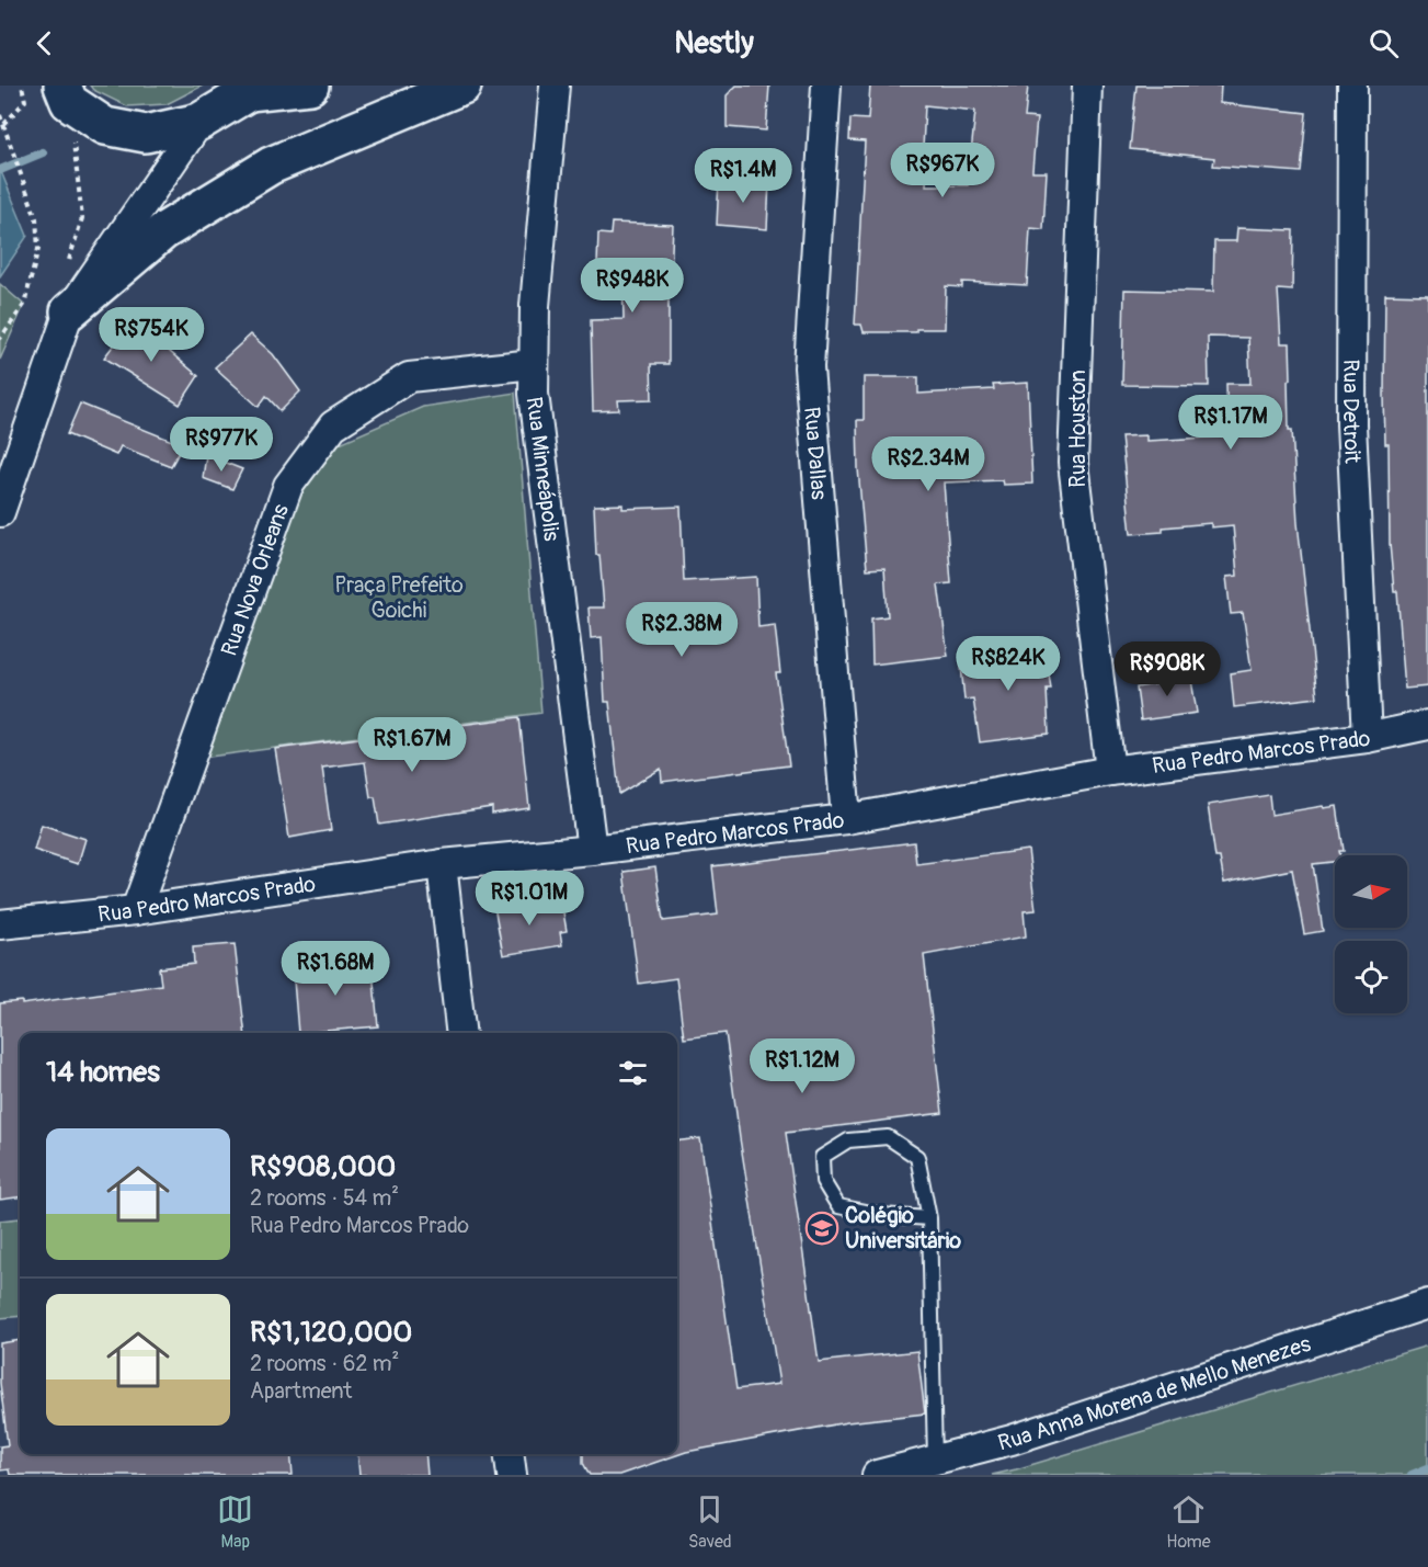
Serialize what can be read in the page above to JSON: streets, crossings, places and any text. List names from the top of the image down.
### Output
{
  "streets": {
    "street": [
      "Rua Detroit",
      "Rua Houston",
      "Rua Dallas",
      "Rua Minneápolis",
      "Rua Nova Orleans",
      "Rua Pedro Marcos Prado",
      "Rua Anna Morena de Mello Menezes"
    ]
  },
  "crossings": [
    ["Rua Detroit", "Rua Pedro Marcos Prado"],
    ["Rua Houston", "Rua Pedro Marcos Prado"],
    ["Rua Dallas", "Rua Pedro Marcos Prado"],
    ["Rua Minneápolis", "Rua Nova Orleans"],
    ["Rua Minneápolis", "Rua Pedro Marcos Prado"],
    ["Rua Nova Orleans", "Rua Pedro Marcos Prado"]
  ],
  "parks": ["Praça Prefeito Goichi"],
  "places": {
    "school or university": ["Colégio Universitário"]
  },
  "north": "right",
  "page": {
    "header": "Nestly",
    "price": [
      "R$967K",
      "R$1.4M",
      "R$948K",
      "R$754K",
      "R$1.17M",
      "R$977K",
      "R$2.34M",
      "R$2.38M",
      "R$824K",
      "R$908K",
      "R$1.67M",
      "R$1.01M",
      "R$1.68M",
      "R$1.12M"
    ],
    "heading": "14 homes",
    "list": [
      {
        "name": "R$908,000",
        "note": "2 rooms · 54 m² · Rua Pedro Marcos Prado"
      },
      {
        "name": "R$1,120,000",
        "note": "2 rooms · 62 m² · Apartment"
      }
    ],
    "tabs": ["Map", "Saved", "Home"]
  }
}
